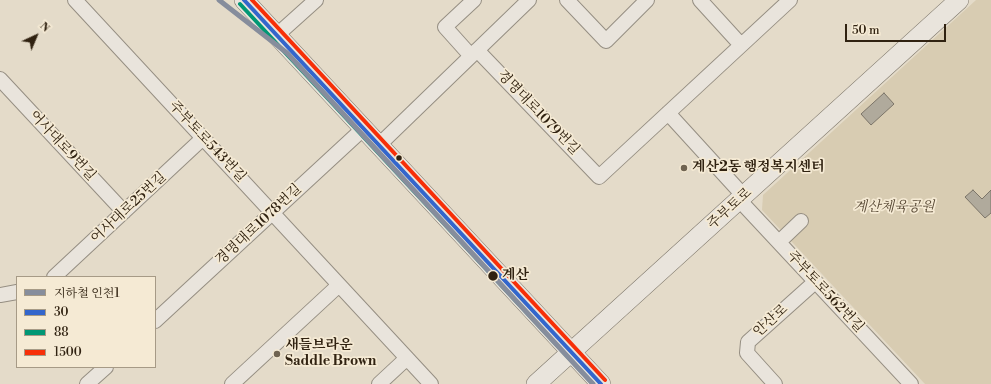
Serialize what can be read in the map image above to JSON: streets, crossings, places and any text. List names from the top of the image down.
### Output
{
  "streets": {
    "main road": ["주부토로"],
    "street": [
      "경명대로1079번길",
      "주부토로543번길",
      "어사대로9번길",
      "어사대로25번길",
      "경명대로1078번길",
      "주부토로562번길",
      "안산로"
    ]
  },
  "crossings": [
    ["경명대로1079번길", "주부토로562번길"],
    ["주부토로543번길", "어사대로25번길"],
    ["주부토로543번길", "경명대로1078번길"],
    ["어사대로9번길", "어사대로25번길"],
    ["주부토로", "주부토로562번길"],
    ["주부토로562번길", "안산로"]
  ],
  "parks": ["계산체육공원"],
  "places": ["계산2동 행정복지센터", "계산", "새들브라운 Saddle Brown"],
  "lines": [
    "metro line 인천1",
    "transit line 30",
    "transit line 1500",
    "transit line 88"
  ],
  "legend": [
    "지하철 인천1",
    "30",
    "88",
    "1500"
  ],
  "scale_bar": "50 m",
  "north": "top right"
}
